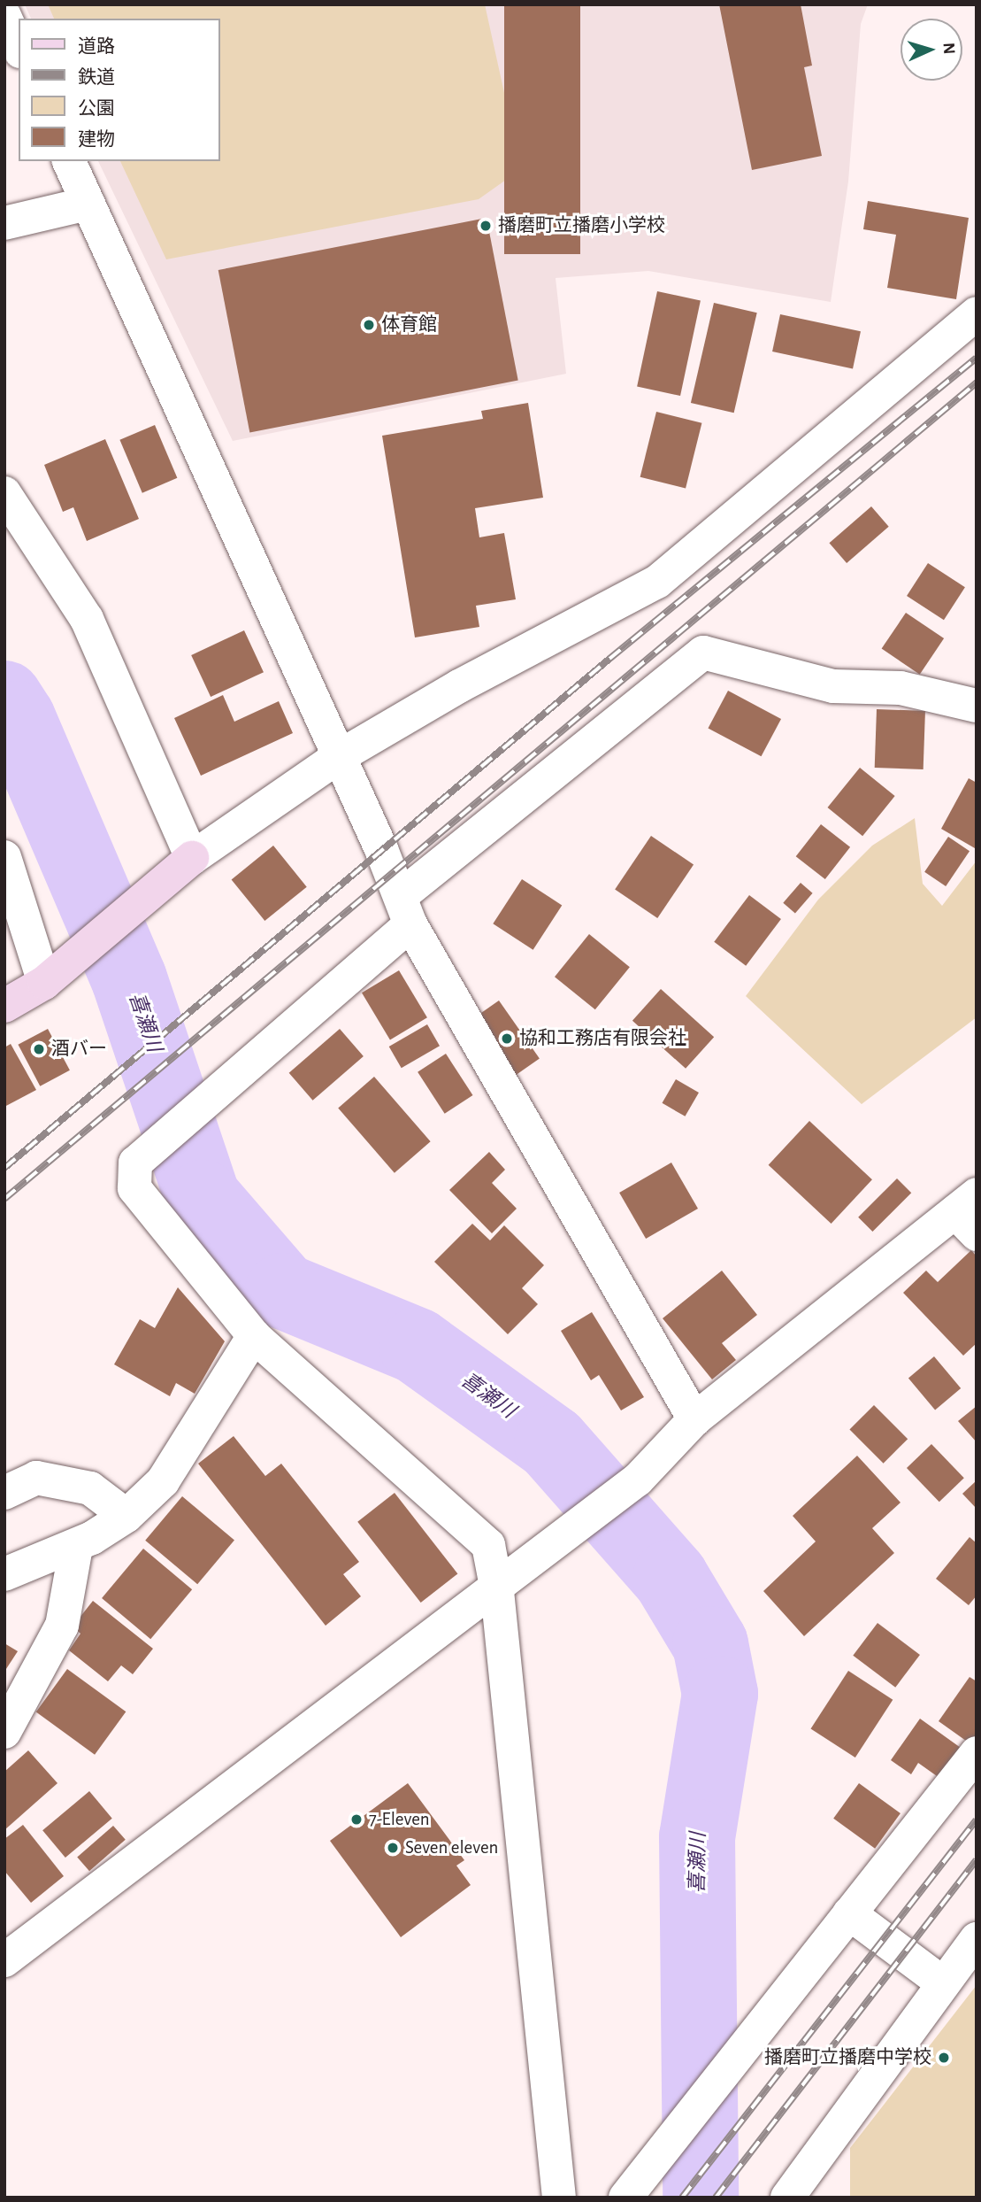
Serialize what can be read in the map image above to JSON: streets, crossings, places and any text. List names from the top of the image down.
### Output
{
  "water": ["喜瀬川"],
  "places": [
    "播磨町立播磨小学校",
    "体育館",
    "協和工務店有限会社",
    "酒バー",
    "7-Eleven",
    "Seven eleven",
    "播磨町立播磨中学校"
  ],
  "legend": [
    "道路",
    "鉄道",
    "公園",
    "建物"
  ],
  "north": "right"
}
